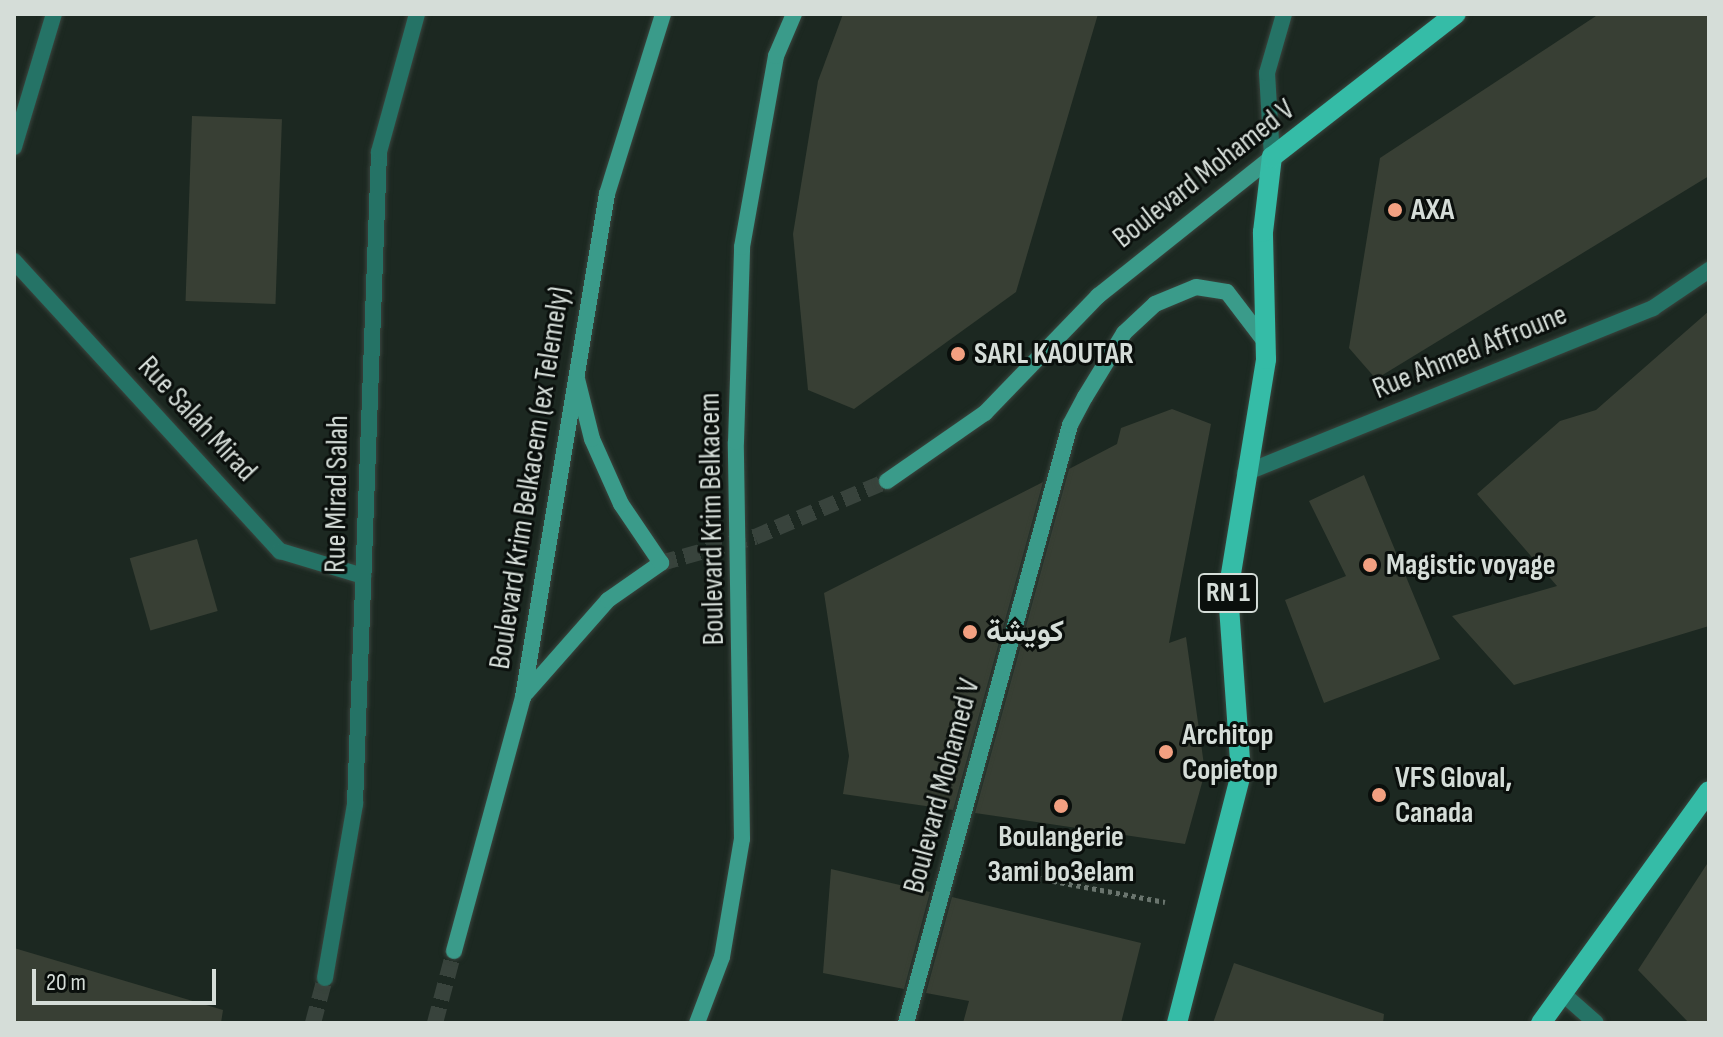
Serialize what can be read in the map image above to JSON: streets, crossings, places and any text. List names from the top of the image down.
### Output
{
  "streets": {
    "main road": [
      "Boulevard Mohamed V",
      "Boulevard Krim Belkacem (ex Telemely)",
      "Boulevard Krim Belkacem",
      "RN 1"
    ],
    "street": ["Rue Ahmed Affroune", "Rue Salah Mirad", "Rue Mirad Salah"]
  },
  "crossings": [
    ["Boulevard Mohamed V", "RN 1"],
    ["Rue Ahmed Affroune", "RN 1"],
    ["Rue Salah Mirad", "Rue Mirad Salah"]
  ],
  "places": [
    "AXA",
    "SARL KAOUTAR",
    "Magistic voyage",
    "كويشة",
    "Architop Copietop",
    "VFS Gloval, Canada",
    "Boulangerie 3ami bo3elam"
  ],
  "scale_bar": "20 m"
}
